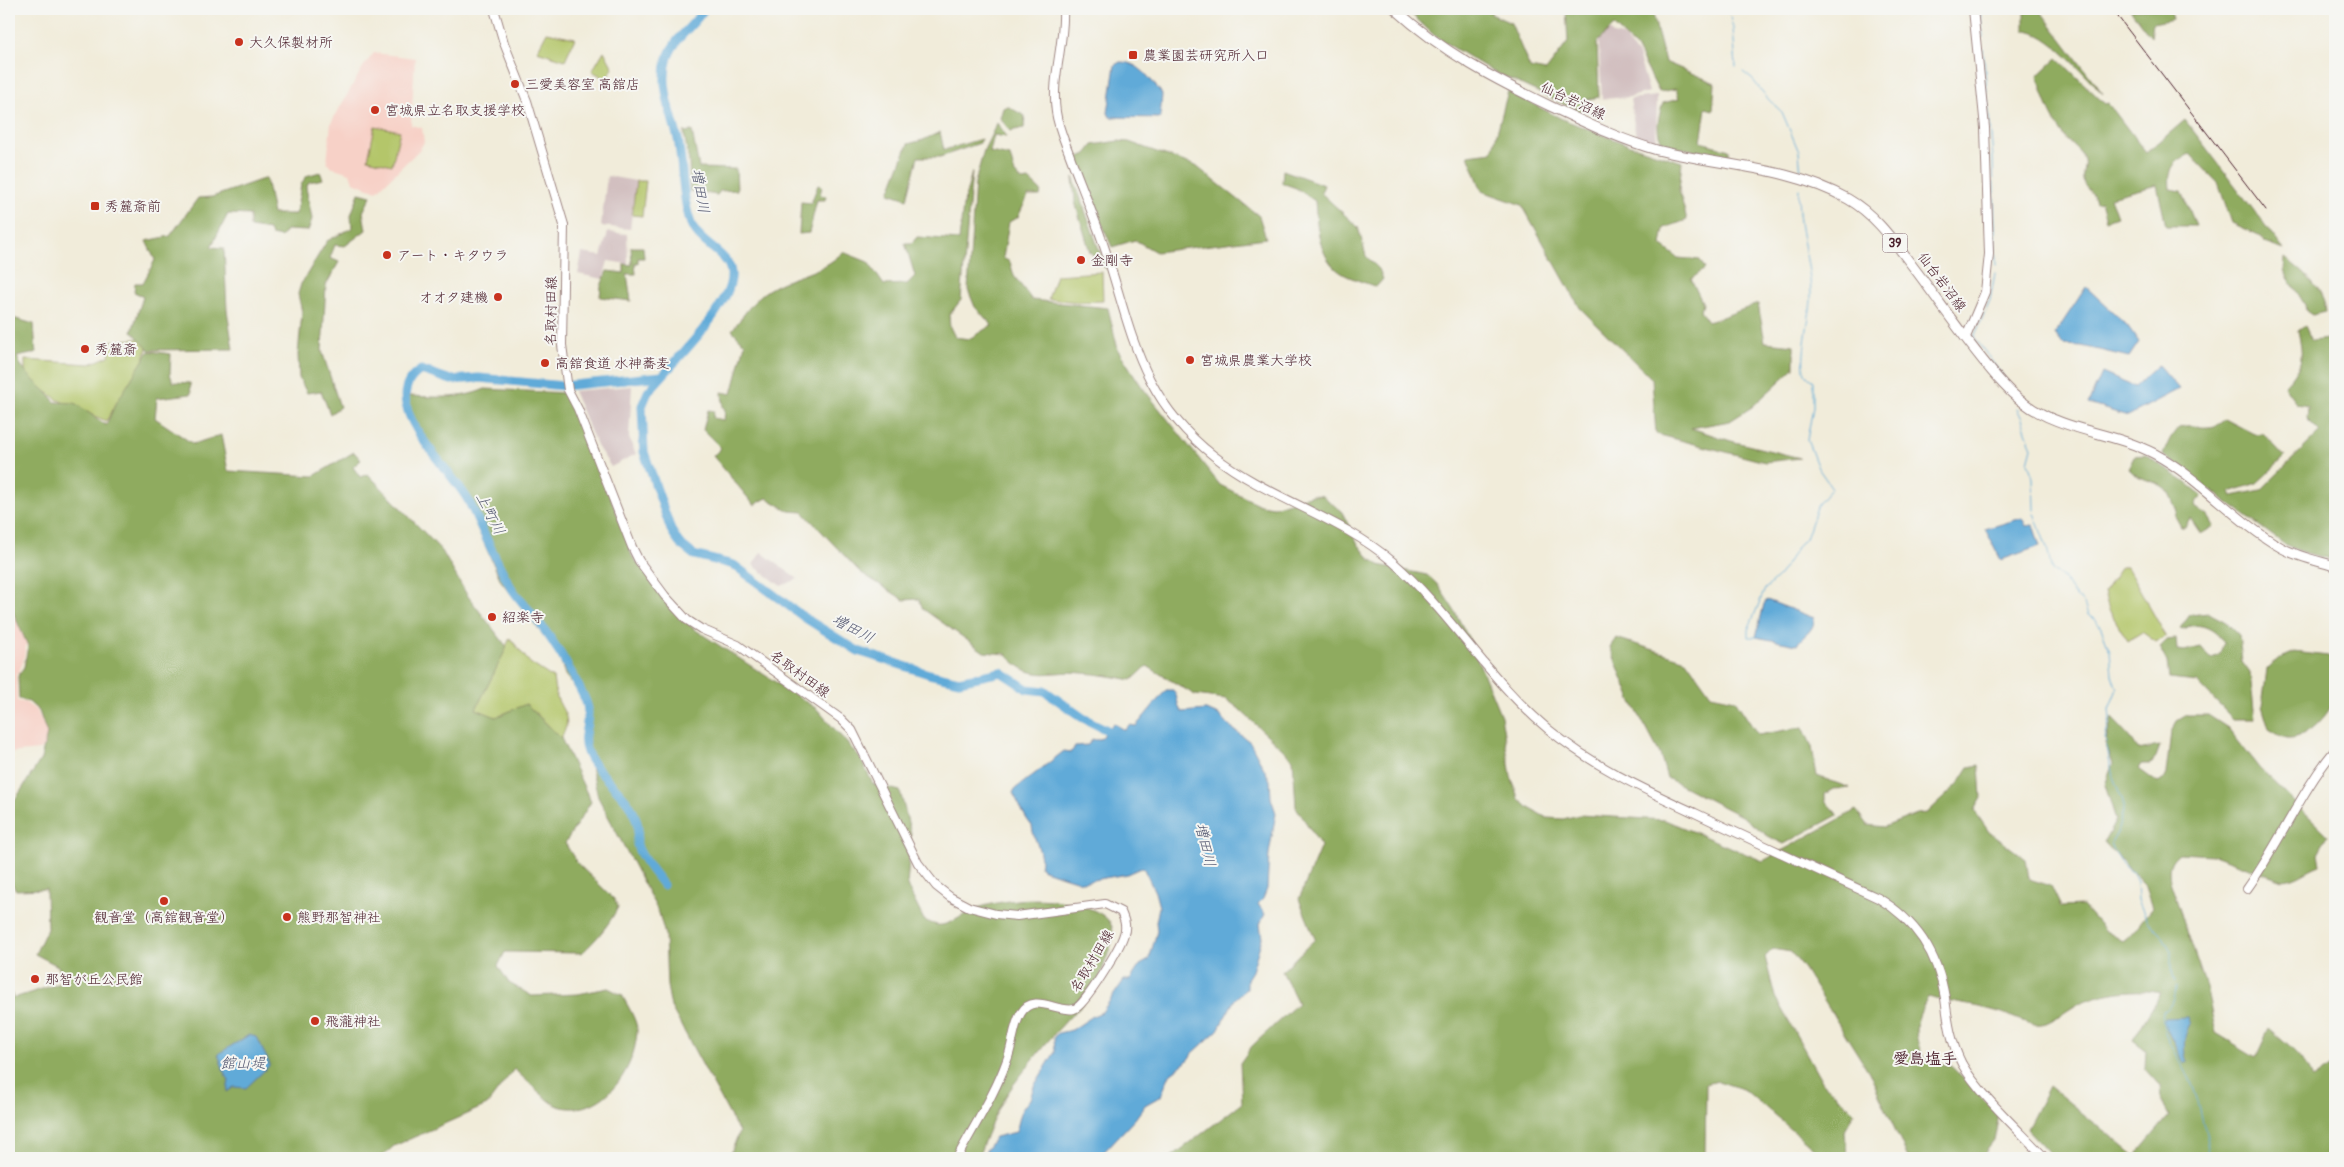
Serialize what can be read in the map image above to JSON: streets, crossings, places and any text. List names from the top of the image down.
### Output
{
  "streets": {
    "main road": ["仙台岩沼線", "39"],
    "street": ["名取村田線"]
  },
  "districts": ["愛島塩手"],
  "water": ["増田川", "上町川", "館山堤"],
  "places": {
    "other": [
      "大久保製材所",
      "三愛美容室 高舘店",
      "宮城県立名取支援学校",
      "アート・キタウラ",
      "金剛寺",
      "オオタ建機",
      "秀麓斎",
      "宮城県農業大学校",
      "高舘食道 水神蕎麦",
      "紹楽寺",
      "観音堂（高舘観音堂）",
      "熊野那智神社",
      "那智が丘公民館",
      "飛瀧神社"
    ],
    "transit": ["農業園芸研究所入口", "秀麓斎前"]
  }
}
